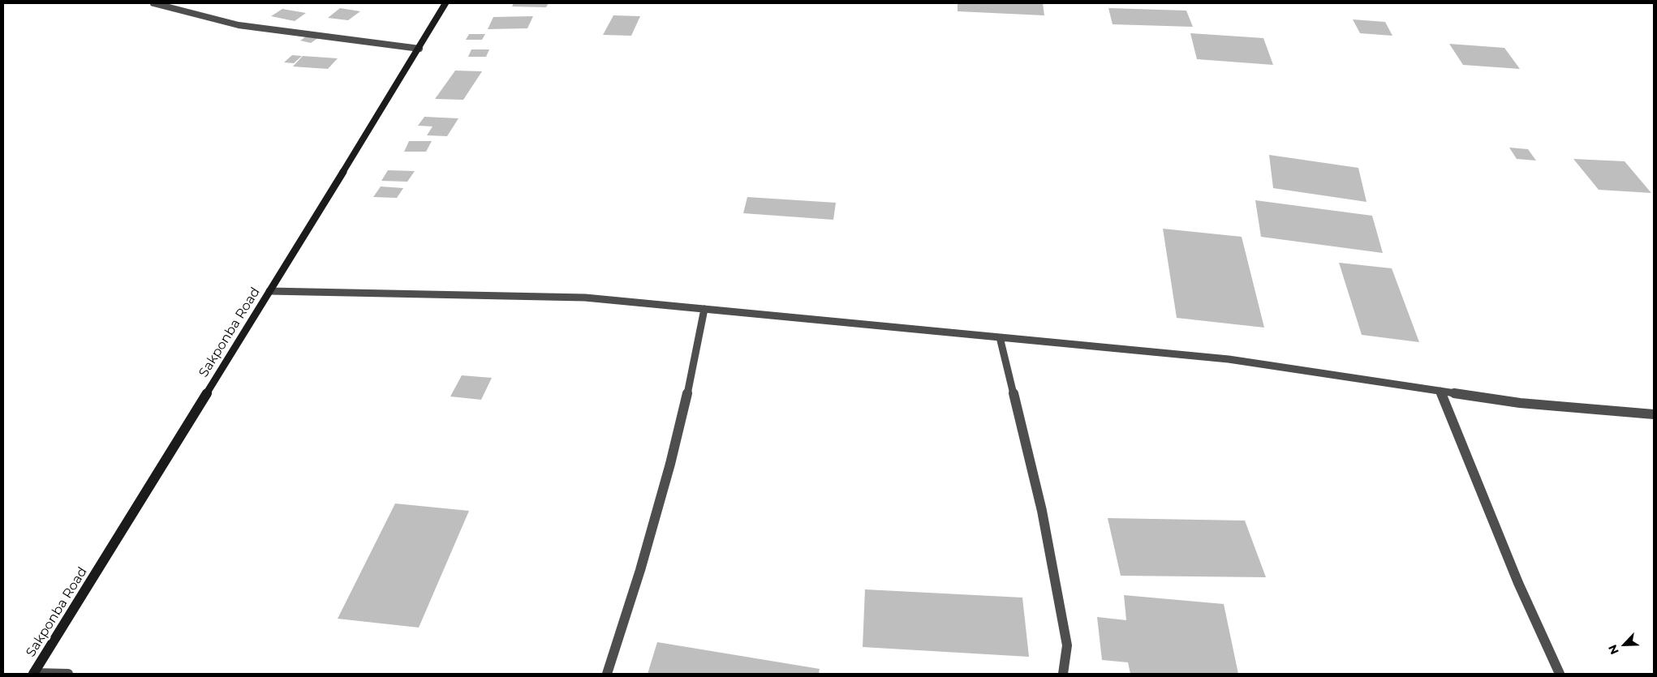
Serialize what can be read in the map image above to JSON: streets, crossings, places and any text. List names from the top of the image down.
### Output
{
  "streets": {
    "main road": ["Sakponba Road"]
  },
  "north": "bottom left"
}
